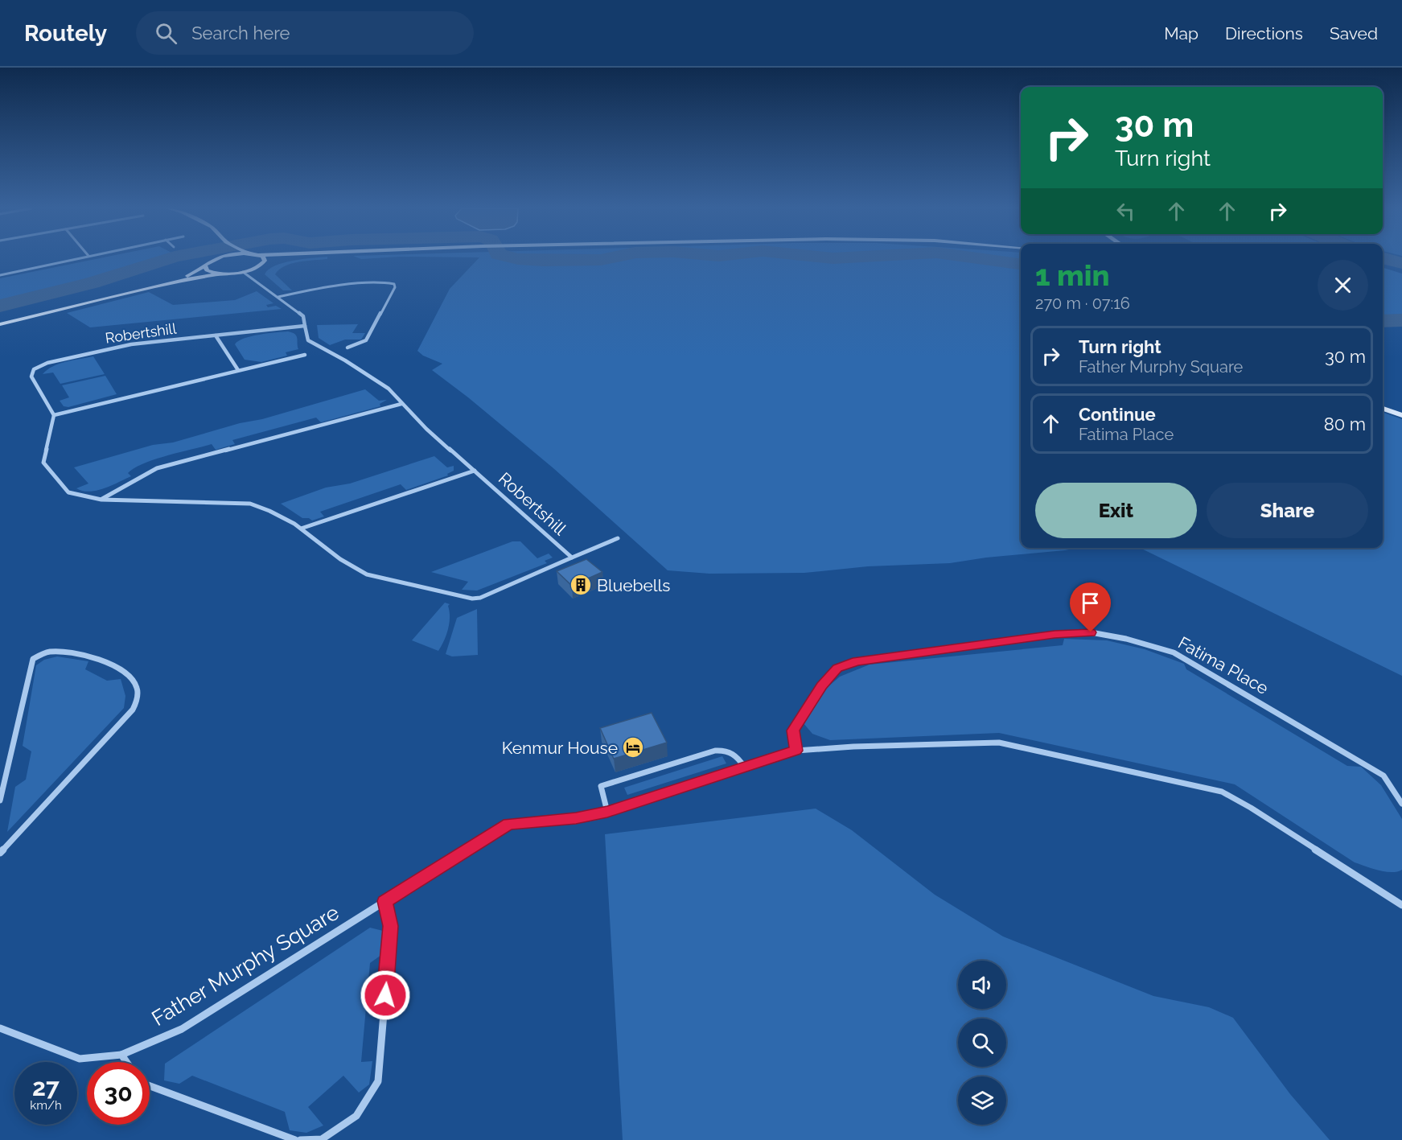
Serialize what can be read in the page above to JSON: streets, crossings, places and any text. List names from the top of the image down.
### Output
{
  "streets": {
    "street": ["Robertshill", "Fatima Place", "Father Murphy Square"]
  },
  "places": {
    "building": ["Bluebells"],
    "hotel": ["Kenmur House"]
  },
  "page": {
    "header": "Routely",
    "search": "Search here",
    "nav": ["Map", "Directions", "Saved"],
    "turn": ["30 m", "Turn right"],
    "heading": ["1 min", "270 m · 07:16"],
    "list": [
      {
        "name": "Turn right",
        "note": "Father Murphy Square",
        "value": "30 m"
      },
      {
        "name": "Continue",
        "note": "Fatima Place",
        "value": "80 m"
      }
    ],
    "buttons": ["Exit", "Share"],
    "speed": "27 km/h",
    "limit": "30"
  }
}
